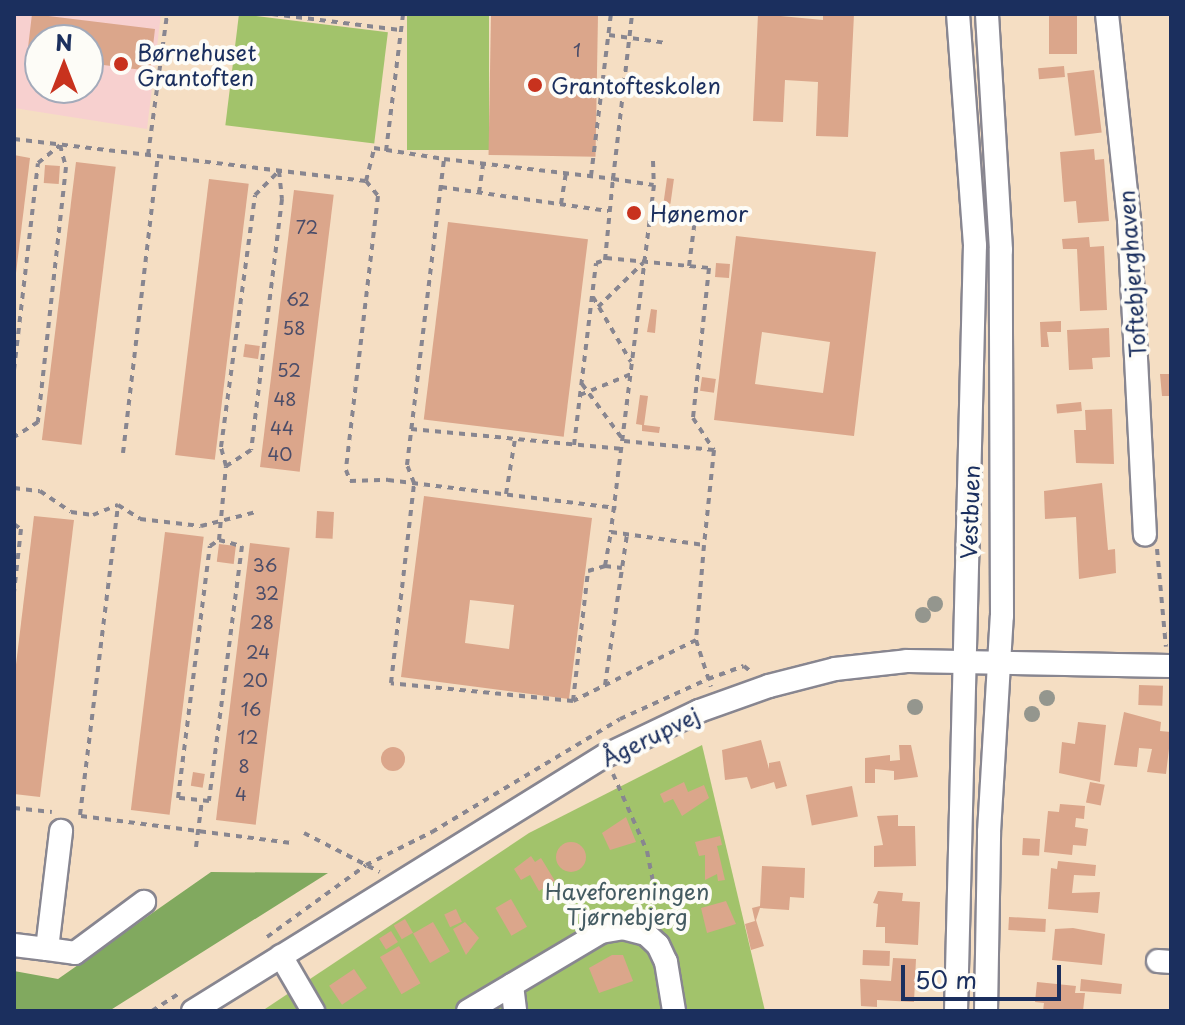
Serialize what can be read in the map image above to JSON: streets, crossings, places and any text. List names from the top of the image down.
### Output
{
  "streets": {
    "street": ["Toftebjerghaven", "Vestbuen", "Ågerupvej"]
  },
  "crossings": [
    ["Vestbuen", "Ågerupvej"]
  ],
  "parks": ["Haveforeningen Tjørnebjerg"],
  "places": ["Børnehuset Grantoften", "Grantofteskolen", "Hønemor"],
  "house_numbers": [
    "1",
    "72",
    "62",
    "58",
    "52",
    "48",
    "44",
    "40",
    "36",
    "32",
    "28",
    "24",
    "20",
    "16",
    "12",
    "8",
    "4"
  ],
  "scale_bar": "50 m",
  "north": "top"
}
